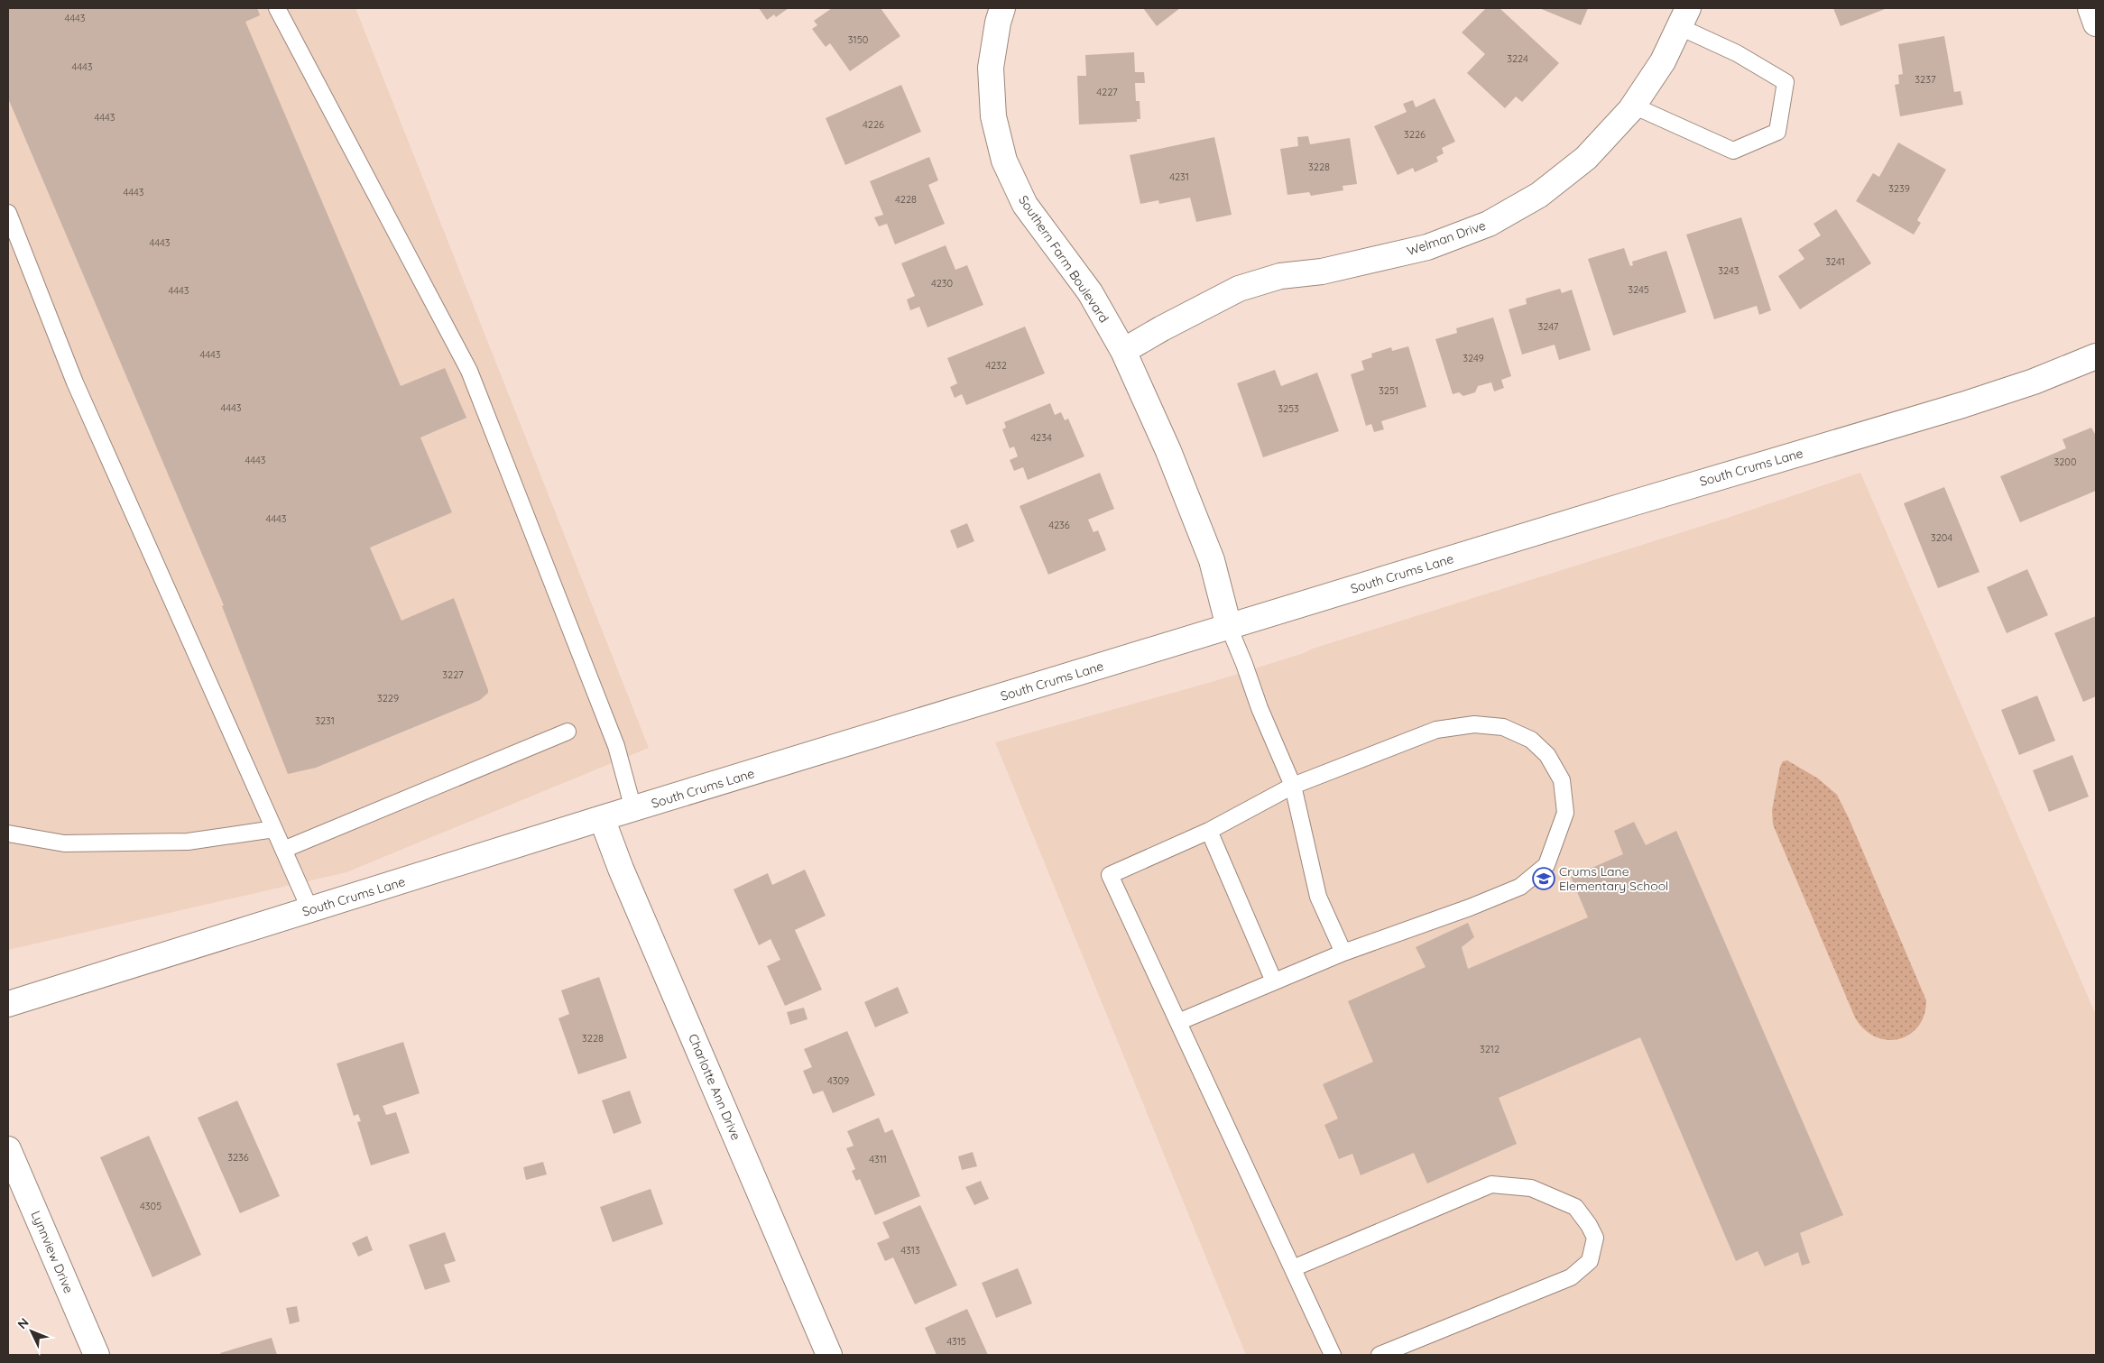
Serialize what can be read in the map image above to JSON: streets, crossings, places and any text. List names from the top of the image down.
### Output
{
  "streets": {
    "street": [
      "Welman Drive",
      "Southern Farm Boulevard",
      "South Crums Lane",
      "Charlotte Ann Drive",
      "Lynnview Drive"
    ]
  },
  "crossings": [
    ["Welman Drive", "Southern Farm Boulevard"],
    ["Southern Farm Boulevard", "South Crums Lane"],
    ["South Crums Lane", "Charlotte Ann Drive"]
  ],
  "places": {
    "school or university": ["Crums Lane Elementary School"]
  },
  "house_numbers": [
    "4443",
    "3150",
    "3224",
    "4443",
    "3237",
    "4227",
    "4443",
    "4226",
    "3226",
    "3228",
    "4231",
    "3239",
    "4443",
    "4228",
    "4443",
    "3241",
    "3243",
    "4230",
    "3245",
    "4443",
    "3247",
    "4443",
    "3249",
    "4232",
    "3251",
    "4443",
    "3253",
    "4234",
    "4443",
    "3200",
    "4443",
    "4236",
    "3204",
    "3227",
    "3229",
    "3231",
    "3228",
    "3212",
    "4309",
    "3236",
    "4311",
    "4305",
    "4313",
    "4315"
  ],
  "north": "top left"
}
